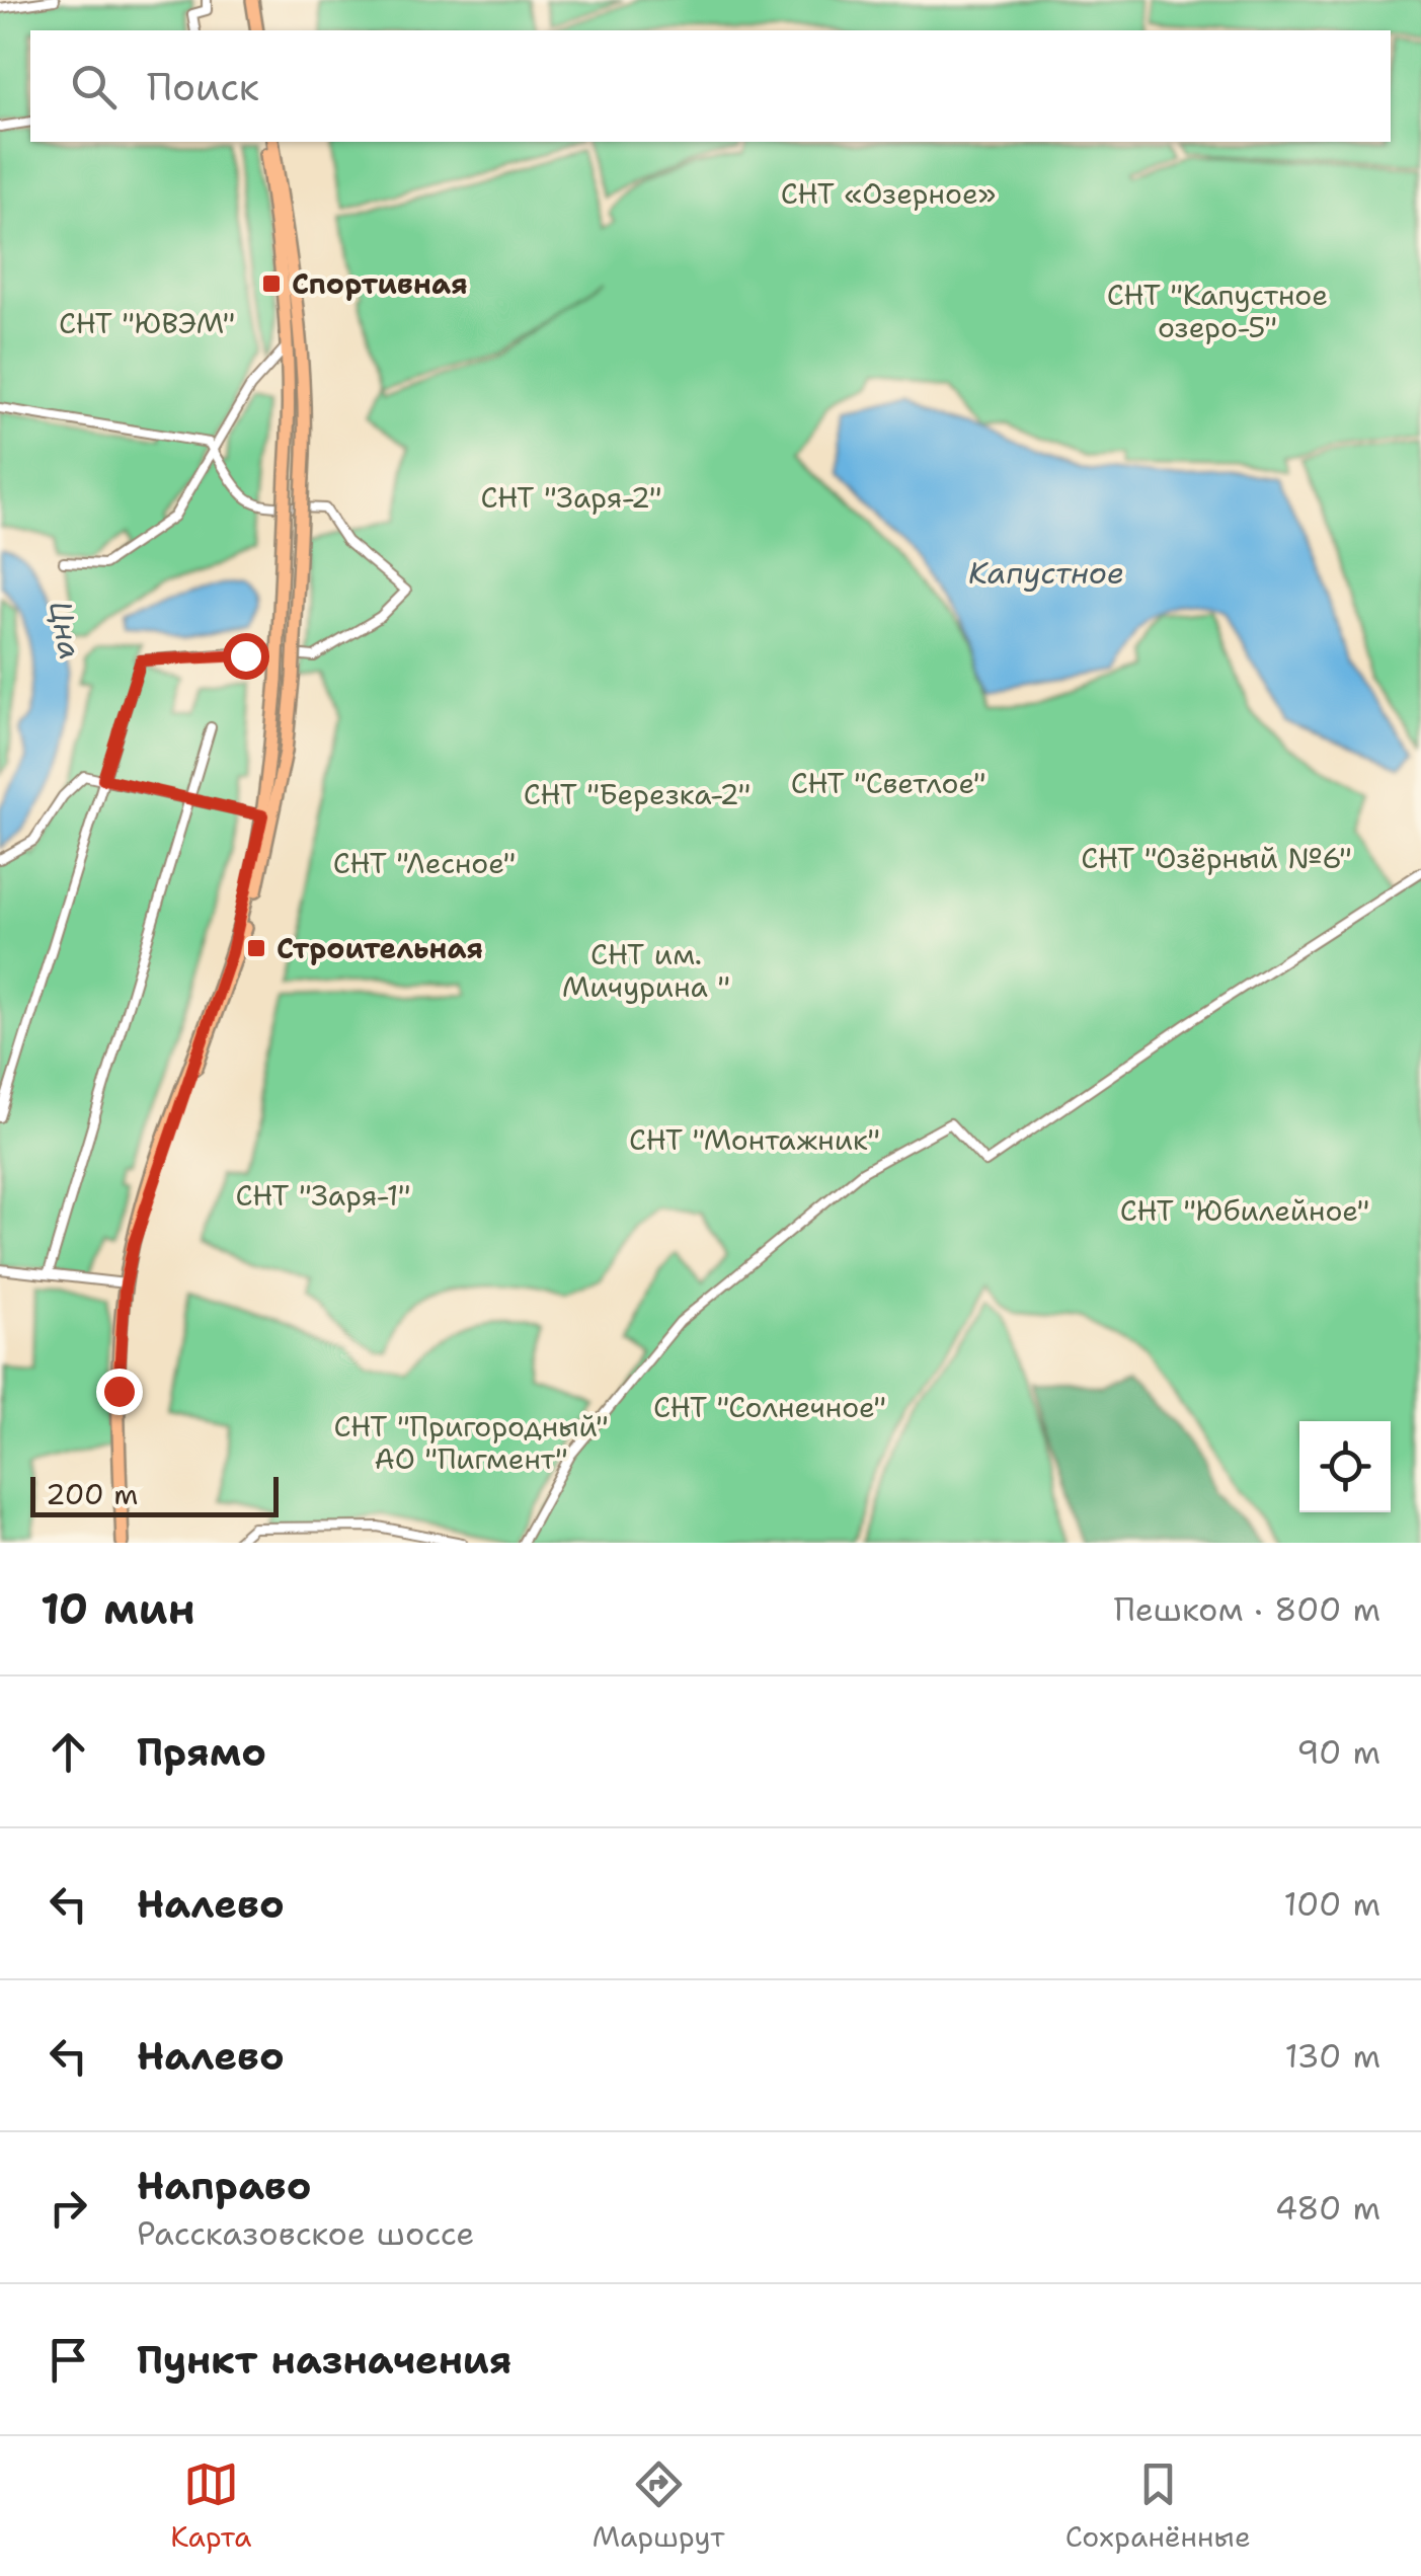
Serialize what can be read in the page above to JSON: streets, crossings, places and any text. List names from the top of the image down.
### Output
{
  "water": ["Капустное", "Цна"],
  "parks": [
    "СНТ «Озерное»",
    "СНТ \"Капустное озеро-5\"",
    "СНТ \"ЮВЭМ\"",
    "СНТ \"Заря-2\"",
    "СНТ \"Светлое\"",
    "СНТ \"Березка-2\"",
    "СНТ \"Озёрный №6\"",
    "СНТ \"Лесное\"",
    "СНТ им. Мичурина \"",
    "СНТ \"Монтажник\"",
    "СНТ \"Заря-1\"",
    "СНТ \"Юбилейное\"",
    "СНТ \"Солнечное\"",
    "СНТ \"Пригородный\" АО \"Пигмент\""
  ],
  "places": {
    "transit": ["Спортивная", "Строительная"]
  },
  "scale_bar": "200 m",
  "page": {
    "search": "Поиск",
    "scale": "200 m",
    "heading": ["10 мин", "Пешком · 800 m"],
    "list": [
      ["Прямо", "90 m"],
      ["Налево", "100 m"],
      ["Налево", "130 m"],
      ["Направо", "Рассказовское шоссе", "480 m"],
      "Пункт назначения"
    ],
    "nav": ["Карта", "Маршрут", "Сохранённые"]
  }
}
